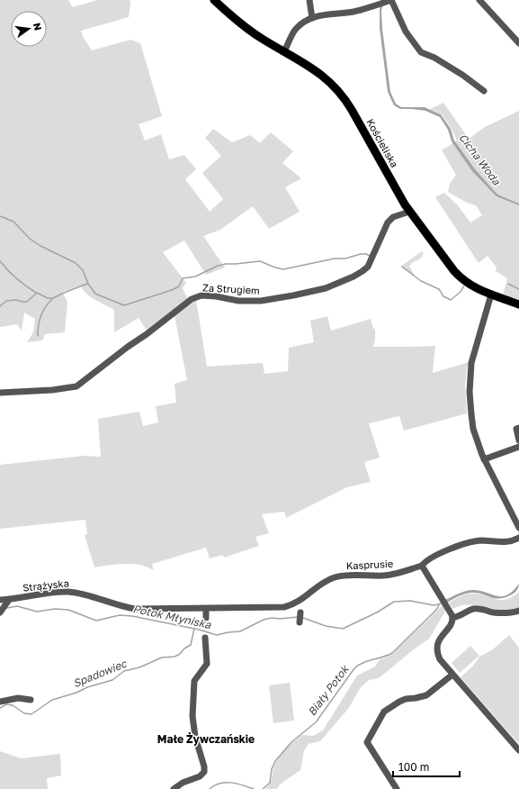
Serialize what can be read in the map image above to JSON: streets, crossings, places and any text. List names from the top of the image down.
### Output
{
  "streets": {
    "main road": ["Kościeliska"],
    "street": ["Za Strugiem", "Kasprusie", "Strążyska"]
  },
  "crossings": [
    ["Kościeliska", "Za Strugiem"],
    ["Kasprusie", "Strążyska"]
  ],
  "districts": ["Małe Żywczańskie"],
  "water": [
    "Cicha Woda",
    "Potok Młyniska",
    "Spadowiec",
    "Biały Potok"
  ],
  "scale_bar": "100 m",
  "north": "right"
}
